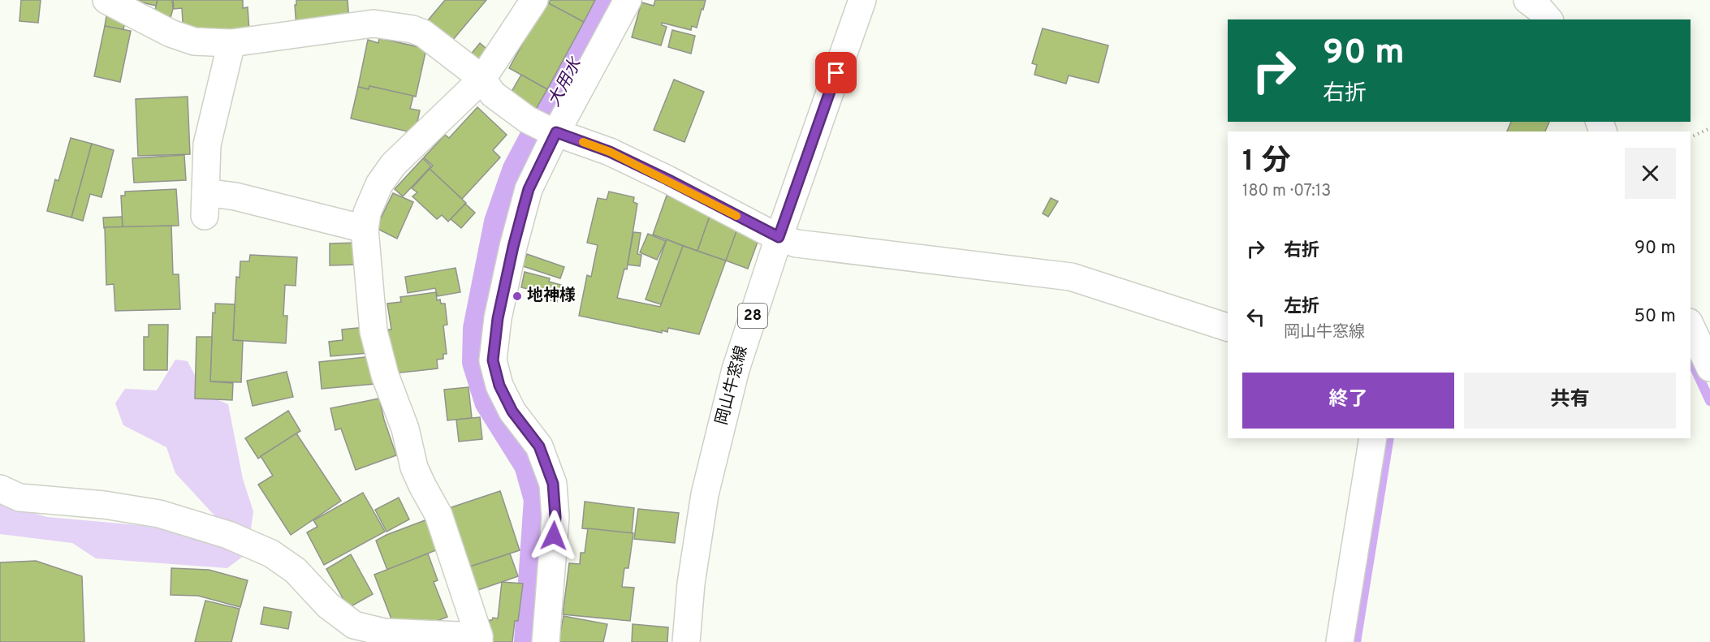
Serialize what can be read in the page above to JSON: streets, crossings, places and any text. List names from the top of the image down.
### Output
{
  "streets": {
    "street": ["28", "岡山牛窓線"]
  },
  "water": ["大用水"],
  "places": ["地神様"],
  "page": {
    "turn": ["90 m", "右折"],
    "heading": ["1 分", "180 m · 07:13"],
    "list": [
      {
        "name": "右折",
        "value": "90 m"
      },
      {
        "name": "左折",
        "note": "岡山牛窓線",
        "value": "50 m"
      }
    ],
    "buttons": ["終了", "共有"]
  }
}
